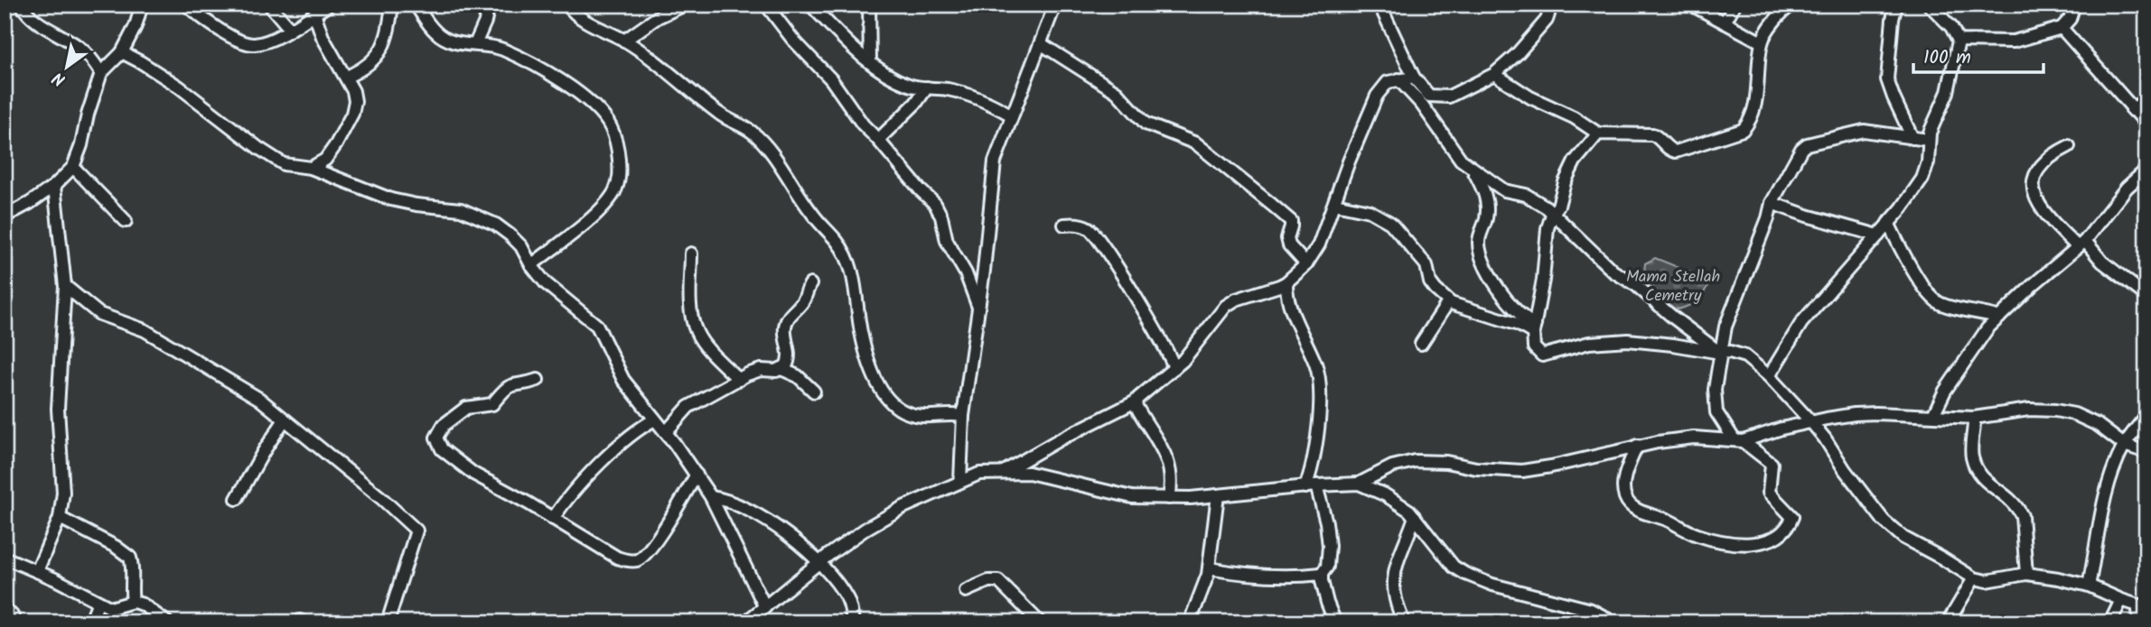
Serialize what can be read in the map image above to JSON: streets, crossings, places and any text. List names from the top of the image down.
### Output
{
  "parks": ["Mama Stellah Cemetry"],
  "scale_bar": "100 m",
  "north": "bottom left"
}
